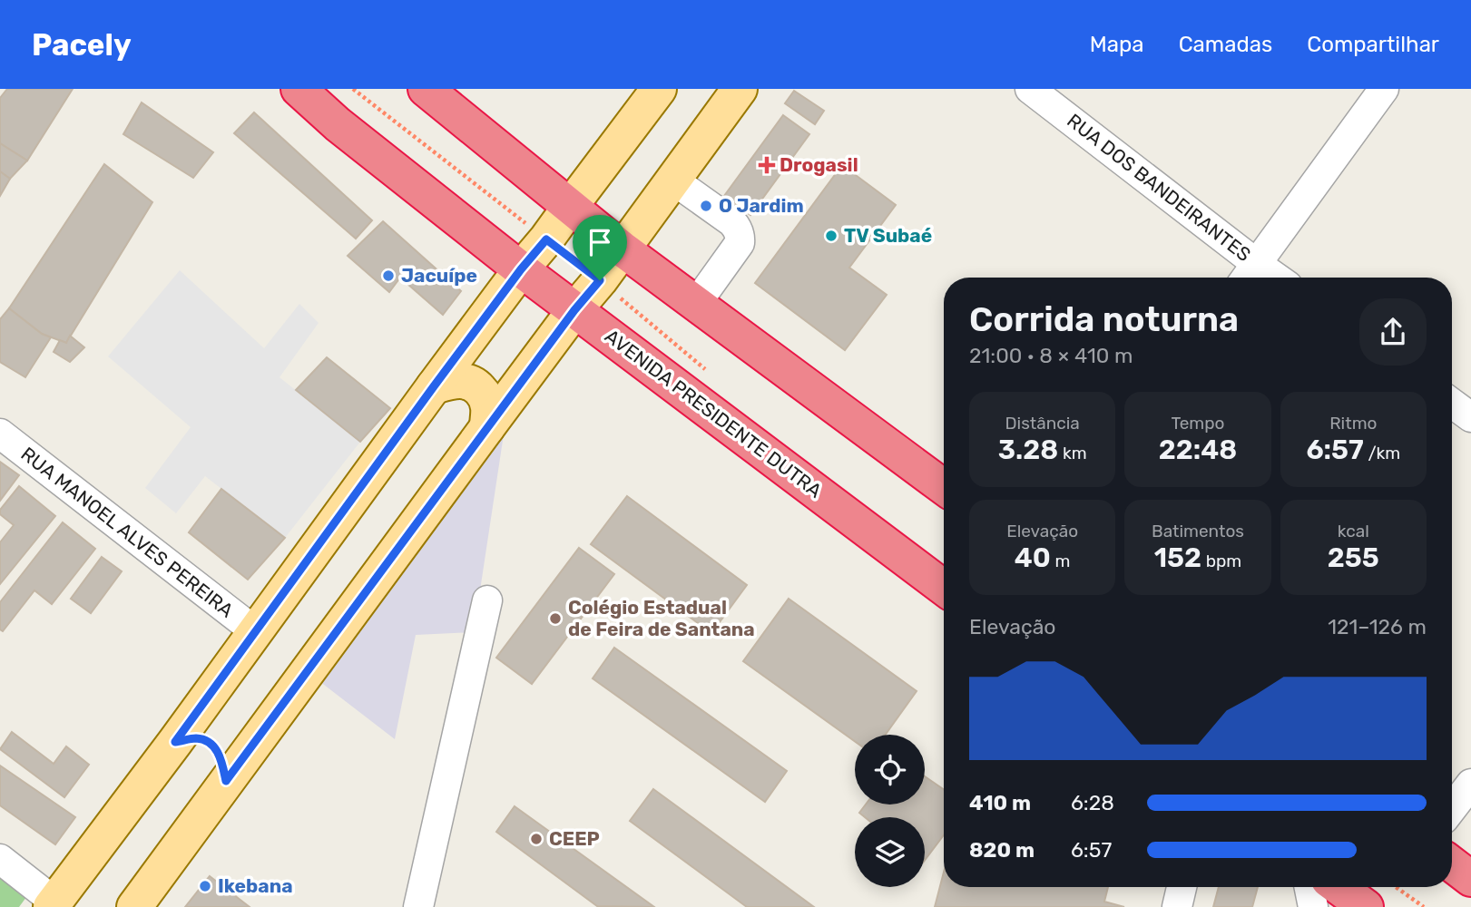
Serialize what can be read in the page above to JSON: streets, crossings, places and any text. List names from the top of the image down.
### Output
{
  "streets": {
    "highway": ["AVENIDA PRESIDENTE DUTRA"],
    "street": ["RUA DOS BANDEIRANTES", "RUA MANOEL ALVES PEREIRA"]
  },
  "places": {
    "health": ["Drogasil"],
    "other": [
      "O Jardim",
      "TV Subaé",
      "Jacuípe",
      "Colégio Estadual de Feira de Santana",
      "CEEP",
      "Ikebana"
    ]
  },
  "page": {
    "header": "Pacely",
    "nav": ["Mapa", "Camadas", "Compartilhar"],
    "heading": ["Corrida noturna", "21:00 · 8 × 410 m"],
    "stats": [
      ["Distância", "3.28 km"],
      ["Tempo", "22:48"],
      ["Ritmo", "6:57 /km"],
      ["Elevação", "40 m"],
      ["Batimentos", "152 bpm"],
      ["kcal", "255"]
    ],
    "chart": ["Elevação", "121–126 m"],
    "list": [
      {
        "name": "410 m",
        "note": "6:28"
      },
      {
        "name": "820 m",
        "note": "6:57"
      }
    ]
  }
}
